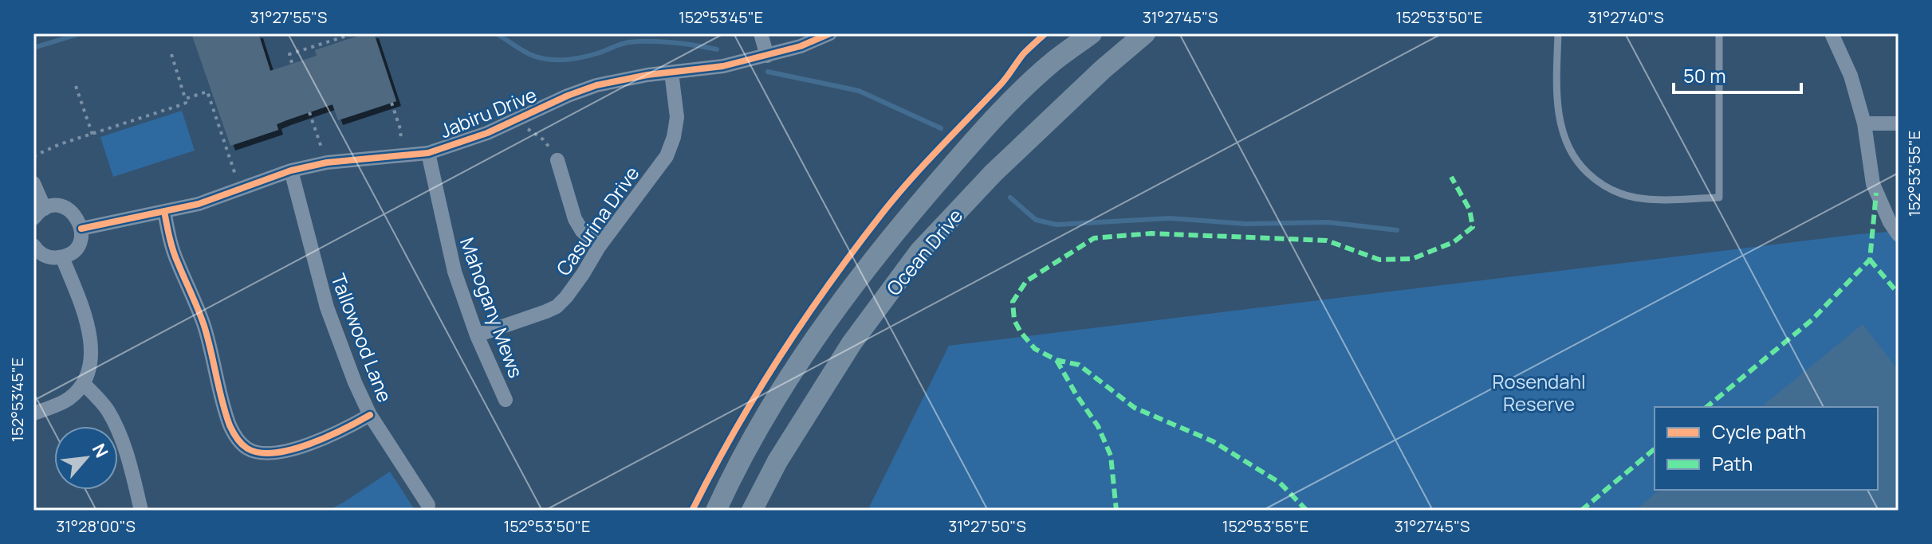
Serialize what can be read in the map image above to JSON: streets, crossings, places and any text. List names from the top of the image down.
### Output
{
  "streets": {
    "main road": ["Ocean Drive"],
    "street": [
      "Jabiru Drive",
      "Casurina Drive",
      "Mahogany Mews",
      "Tallowood Lane"
    ]
  },
  "crossings": [
    ["Jabiru Drive", "Casurina Drive"],
    ["Jabiru Drive", "Mahogany Mews"],
    ["Jabiru Drive", "Tallowood Lane"],
    ["Casurina Drive", "Mahogany Mews"]
  ],
  "parks": ["Rosendahl Reserve"],
  "legend": ["Cycle path", "Path"],
  "scale_bar": "50 m",
  "north": "top right",
  "coordinates": [
    "31°27'55\"S",
    "152°53'45\"E",
    "31°27'45\"S",
    "152°53'50\"E",
    "31°27'40\"S",
    "152°53'55\"E",
    "31°28'00\"S",
    "31°27'50\"S"
  ]
}
